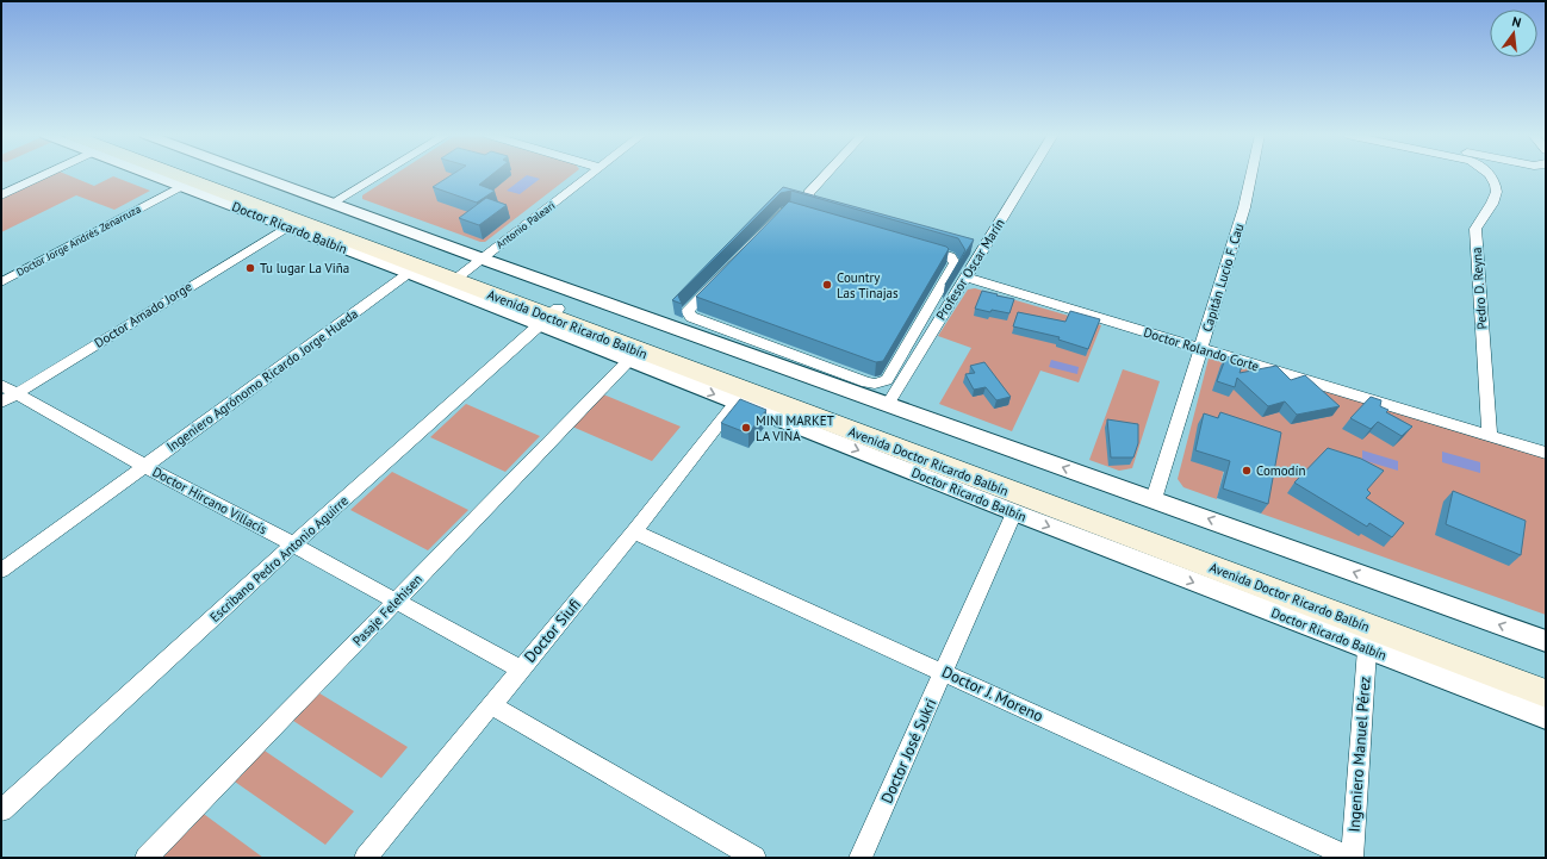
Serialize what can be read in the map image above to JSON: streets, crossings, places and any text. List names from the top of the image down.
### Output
{
  "streets": {
    "main road": ["Avenida Doctor Ricardo Balbín"],
    "street": [
      "Antonio Paleari",
      "Doctor Ricardo Balbín",
      "Doctor Jorge Andrés Zenarruza",
      "Profesor Oscar Marín",
      "Capitán Lucio F. Cau",
      "Pedro D. Reyna",
      "Doctor Amado Jorge",
      "Doctor Rolando Corte",
      "Ingeniero Agrónomo Ricardo Jorge Hueda",
      "Doctor Hircano Villacís",
      "Escribano Pedro Antonio Aguirre",
      "Pasaje Felehisen",
      "Doctor Siufi",
      "Doctor J. Moreno",
      "Doctor José Sukri",
      "Ingeniero Manuel Pérez"
    ]
  },
  "crossings": [
    ["Antonio Paleari", "Avenida Doctor Ricardo Balbín"],
    ["Doctor Ricardo Balbín", "Doctor Jorge Andrés Zenarruza"],
    ["Doctor Ricardo Balbín", "Doctor Amado Jorge"],
    ["Doctor Ricardo Balbín", "Avenida Doctor Ricardo Balbín"],
    ["Doctor Ricardo Balbín", "Ingeniero Agrónomo Ricardo Jorge Hueda"],
    ["Doctor Ricardo Balbín", "Escribano Pedro Antonio Aguirre"],
    ["Doctor Ricardo Balbín", "Pasaje Felehisen"],
    ["Doctor Ricardo Balbín", "Doctor Siufi"],
    ["Doctor Ricardo Balbín", "Doctor José Sukri"],
    ["Doctor Ricardo Balbín", "Ingeniero Manuel Pérez"],
    ["Profesor Oscar Marín", "Doctor Rolando Corte"],
    ["Capitán Lucio F. Cau", "Doctor Rolando Corte"],
    ["Pedro D. Reyna", "Doctor Rolando Corte"],
    ["Doctor Amado Jorge", "Doctor Hircano Villacís"],
    ["Avenida Doctor Ricardo Balbín", "Escribano Pedro Antonio Aguirre"],
    ["Ingeniero Agrónomo Ricardo Jorge Hueda", "Doctor Hircano Villacís"],
    ["Doctor Hircano Villacís", "Escribano Pedro Antonio Aguirre"],
    ["Doctor Hircano Villacís", "Pasaje Felehisen"],
    ["Doctor Hircano Villacís", "Doctor Siufi"],
    ["Doctor Siufi", "Doctor J. Moreno"],
    ["Doctor J. Moreno", "Doctor José Sukri"],
    ["Doctor J. Moreno", "Ingeniero Manuel Pérez"]
  ],
  "places": [
    "Tu lugar La Viña",
    "Country Las Tinajas",
    "MINI MARKET LA VIÑA",
    "Comodín"
  ],
  "north": "top"
}
